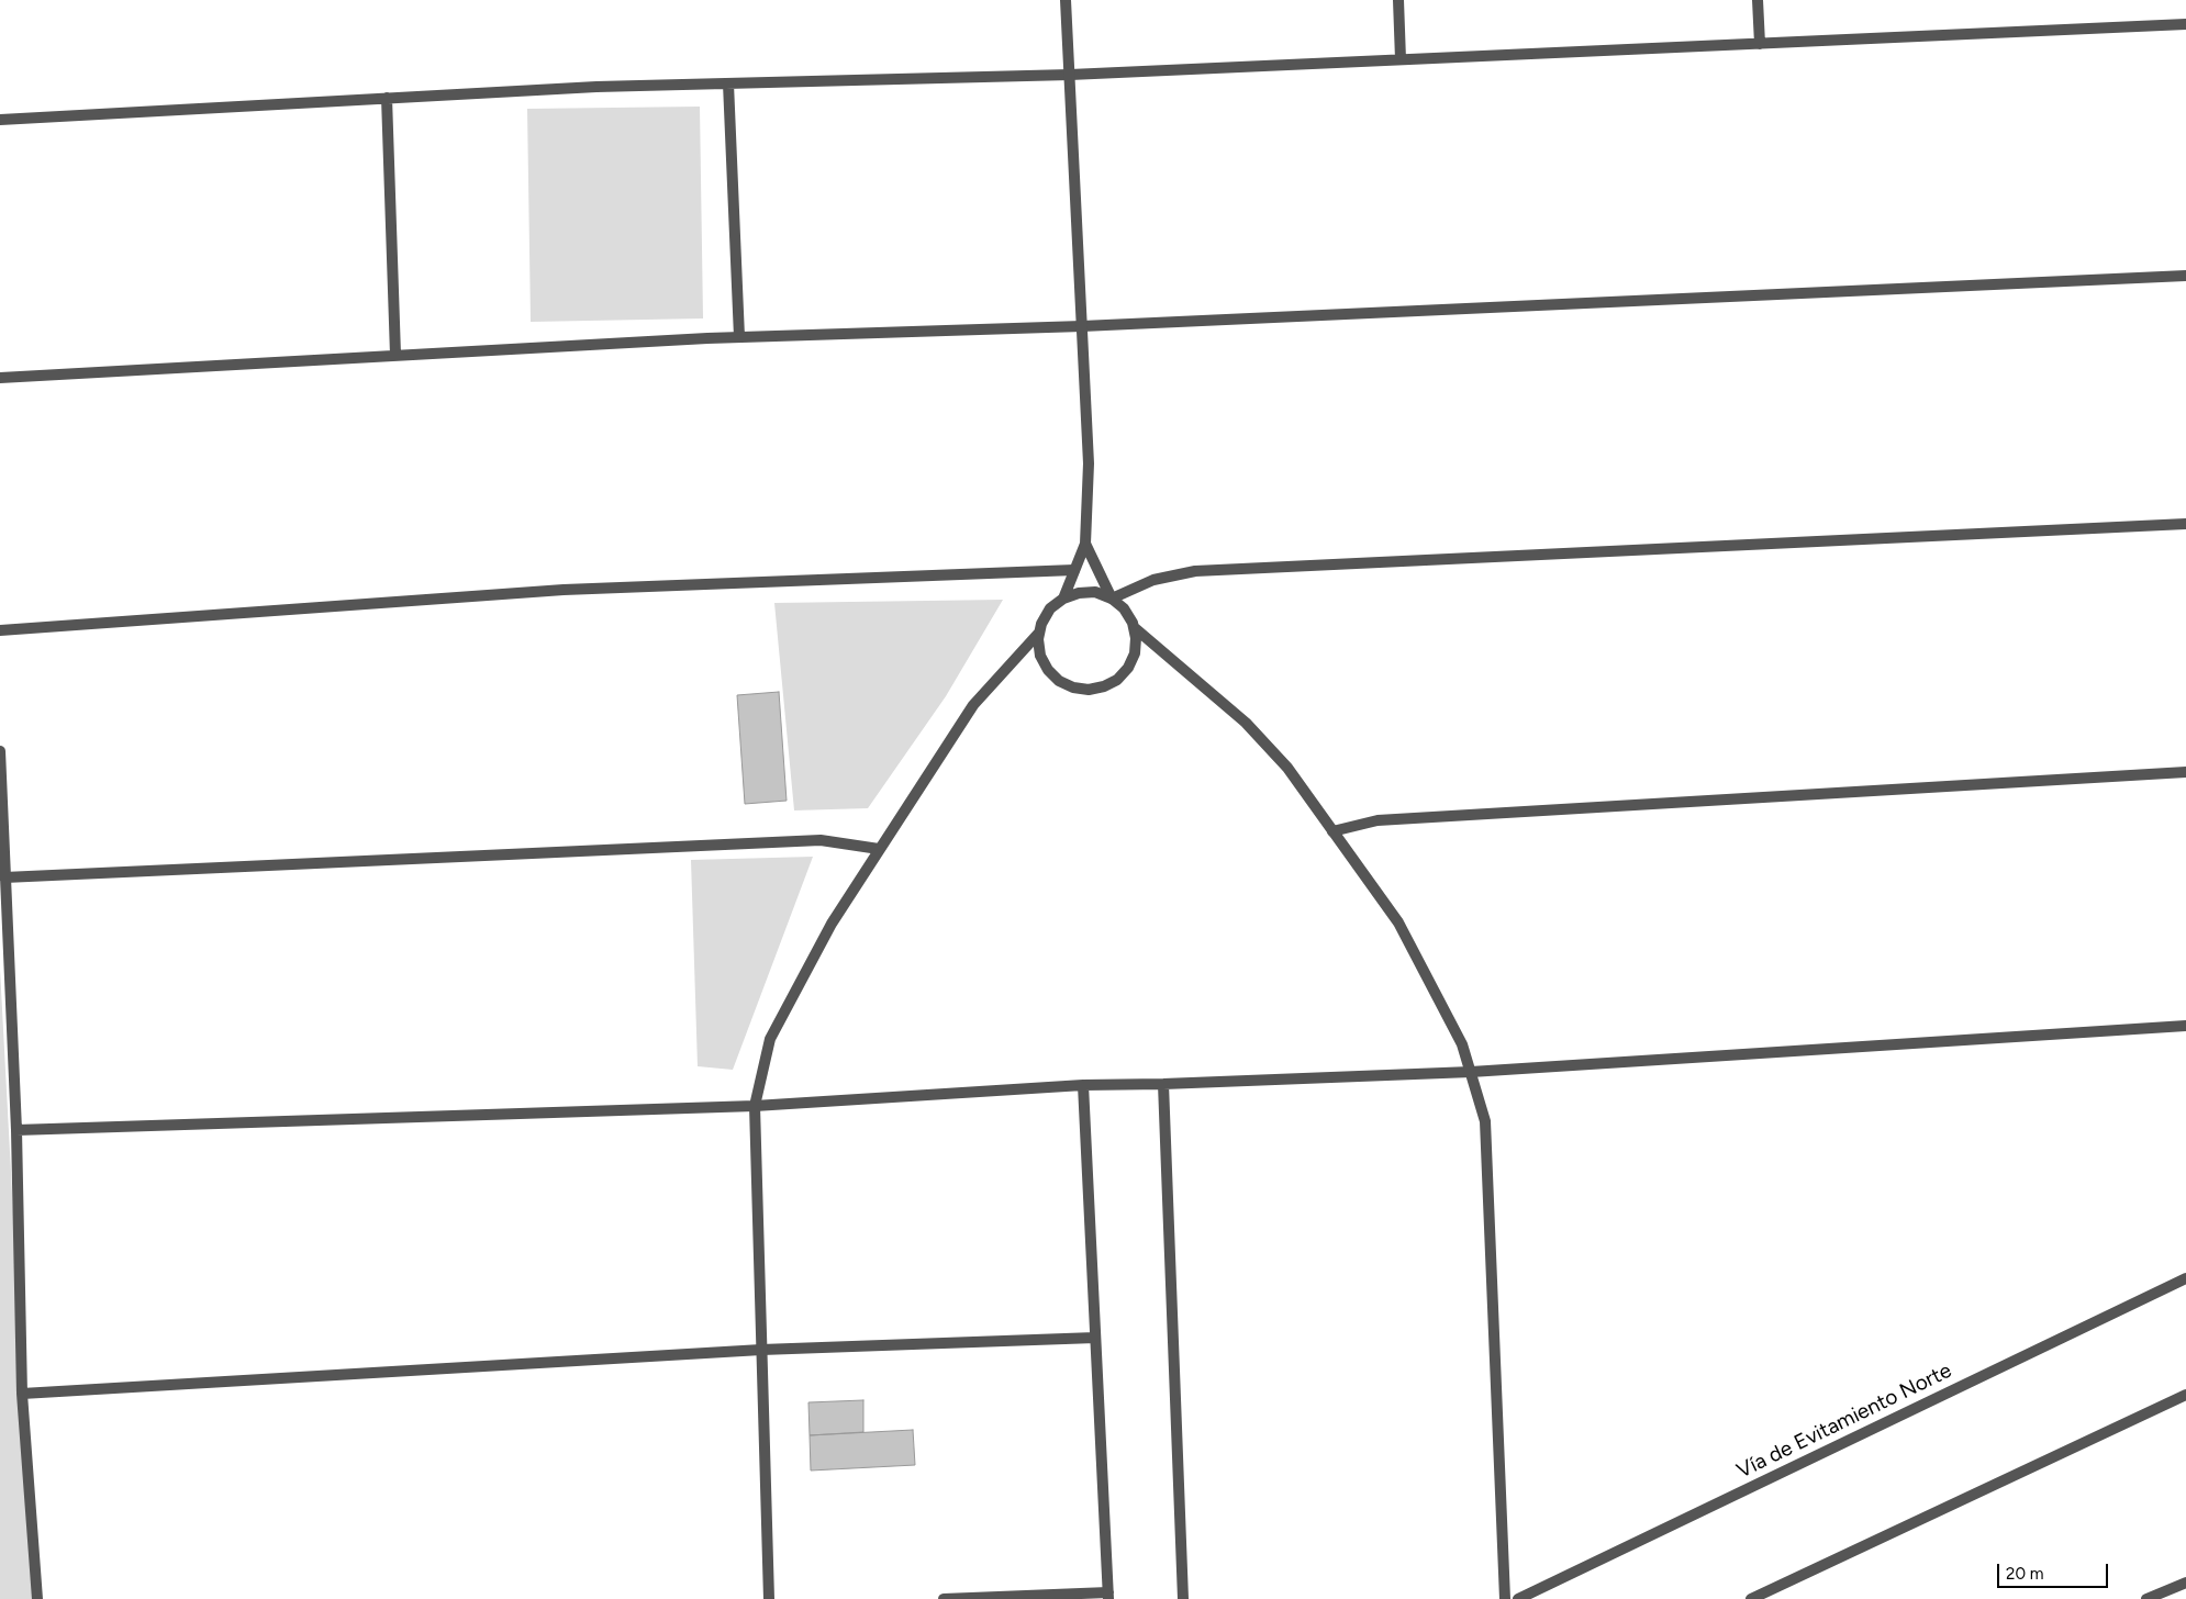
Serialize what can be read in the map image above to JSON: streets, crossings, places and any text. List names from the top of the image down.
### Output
{
  "streets": {
    "street": ["Vía de Evitamiento Norte"]
  },
  "scale_bar": "20 m"
}
